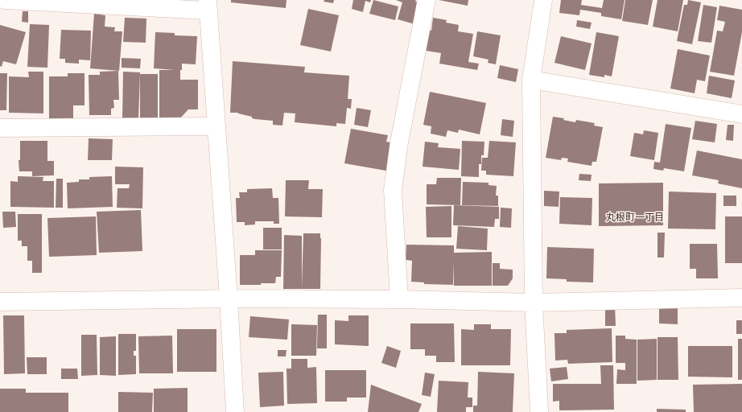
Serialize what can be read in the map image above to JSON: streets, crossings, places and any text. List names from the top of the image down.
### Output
{
  "districts": ["丸根町一丁目"]
}
